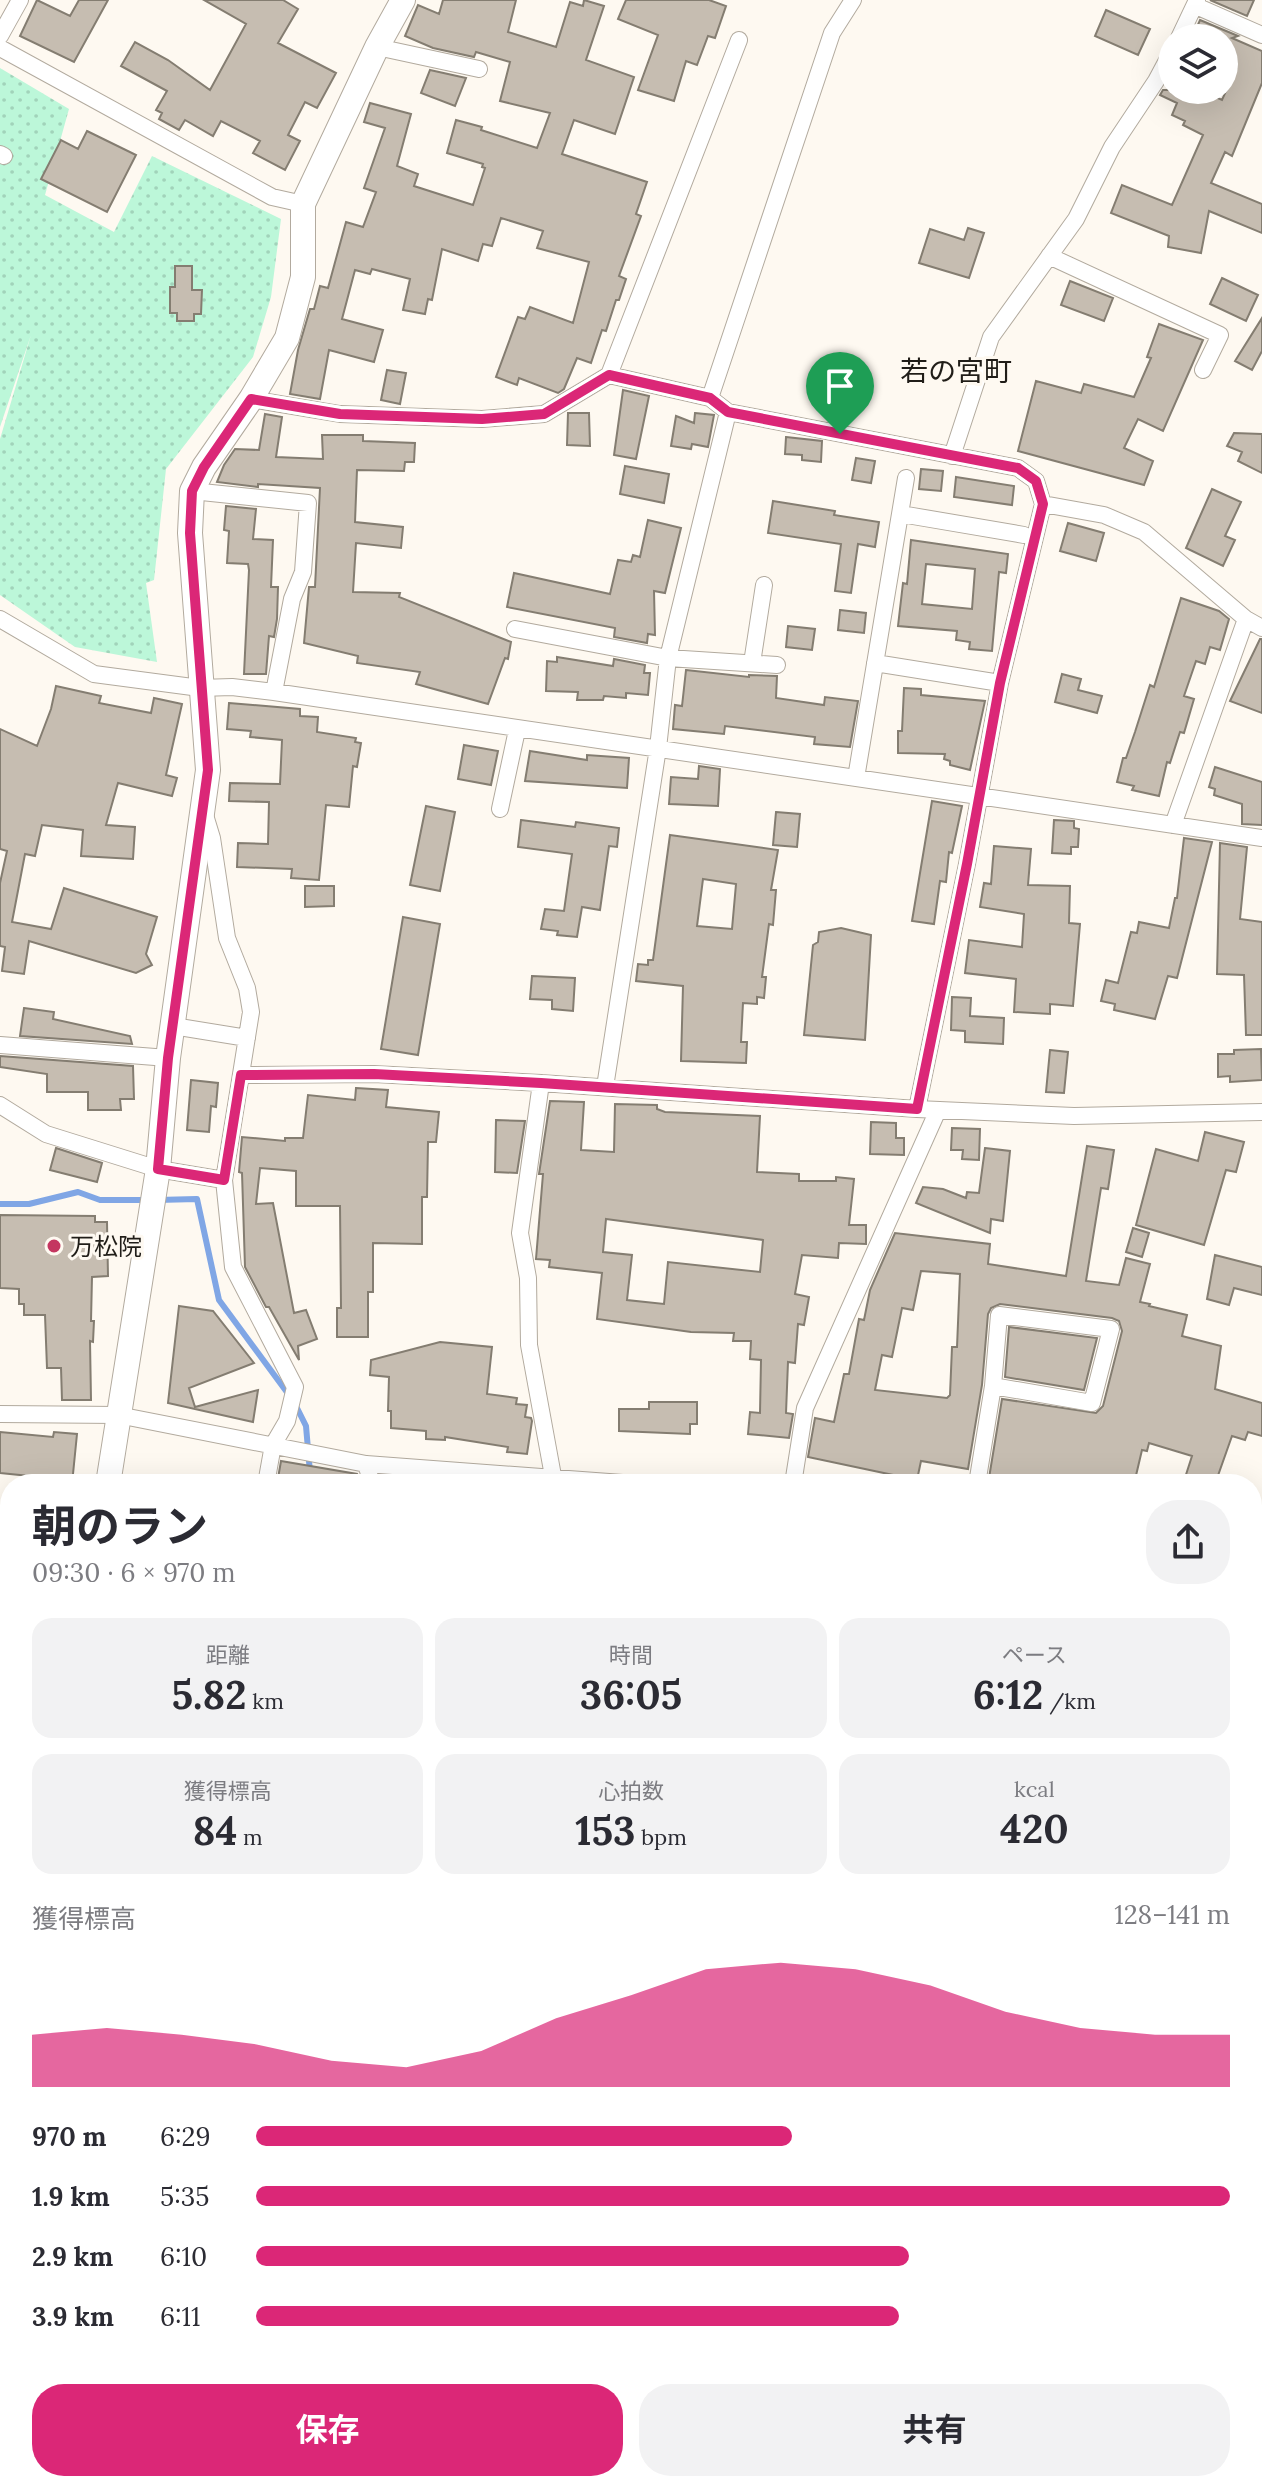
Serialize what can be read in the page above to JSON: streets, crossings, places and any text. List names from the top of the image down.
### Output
{
  "districts": ["若の宮町"],
  "places": ["万松院"],
  "page": {
    "heading": ["朝のラン", "09:30 · 6 × 970 m"],
    "stats": [
      ["距離", "5.82 km"],
      ["時間", "36:05"],
      ["ペース", "6:12 /km"],
      ["獲得標高", "84 m"],
      ["心拍数", "153 bpm"],
      ["kcal", "420"]
    ],
    "chart": ["獲得標高", "128–141 m"],
    "list": [
      {
        "name": "970 m",
        "note": "6:29"
      },
      {
        "name": "1.9 km",
        "note": "5:35"
      },
      {
        "name": "2.9 km",
        "note": "6:10"
      },
      {
        "name": "3.9 km",
        "note": "6:11"
      }
    ],
    "buttons": ["保存", "共有"]
  }
}
